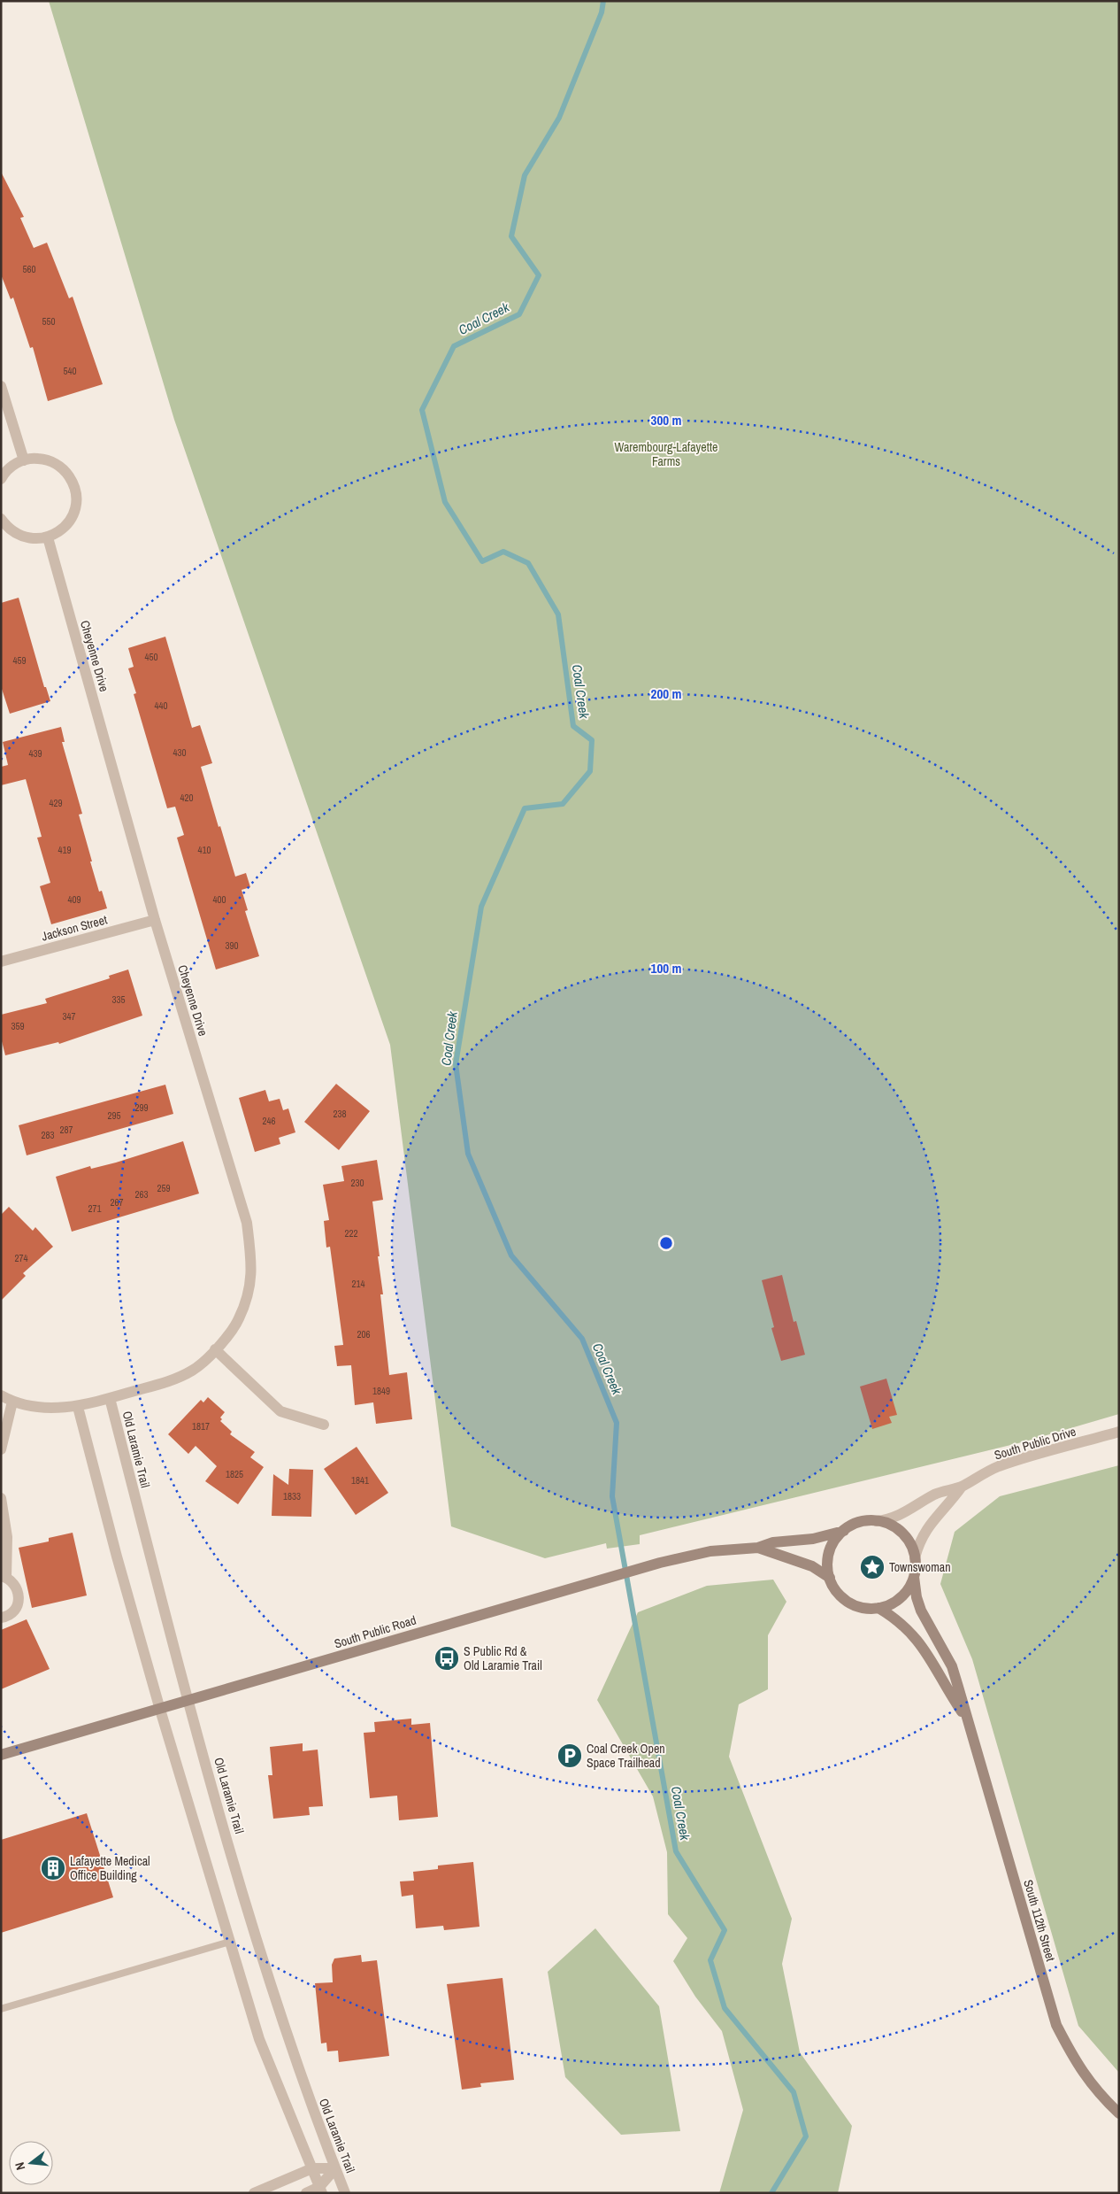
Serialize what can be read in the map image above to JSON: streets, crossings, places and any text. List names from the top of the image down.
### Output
{
  "streets": {
    "street": [
      "Cheyenne Drive",
      "Jackson Street",
      "South Public Drive",
      "Old Laramie Trail",
      "South Public Road",
      "South 112th Street"
    ]
  },
  "crossings": [
    ["Cheyenne Drive", "Jackson Street"],
    ["Cheyenne Drive", "Old Laramie Trail"],
    ["Old Laramie Trail", "South Public Road"],
    ["South Public Road", "South 112th Street"]
  ],
  "water": ["Coal Creek"],
  "parks": ["Warembourg-Lafayette Farms"],
  "places": {
    "place": ["Townswoman"],
    "bus stop": ["S Public Rd & Old Laramie Trail"],
    "parking": ["Coal Creek Open Space Trailhead"],
    "building": ["Lafayette Medical Office Building"]
  },
  "house_numbers": [
    "560",
    "550",
    "540",
    "450",
    "459",
    "440",
    "430",
    "439",
    "420",
    "429",
    "419",
    "410",
    "409",
    "400",
    "390",
    "335",
    "347",
    "359",
    "299",
    "238",
    "295",
    "246",
    "287",
    "283",
    "230",
    "259",
    "263",
    "267",
    "271",
    "222",
    "274",
    "214",
    "206",
    "1849",
    "1817",
    "1825",
    "1841",
    "1833"
  ],
  "north": "left",
  "rings": ["300 m", "200 m", "100 m"]
}
